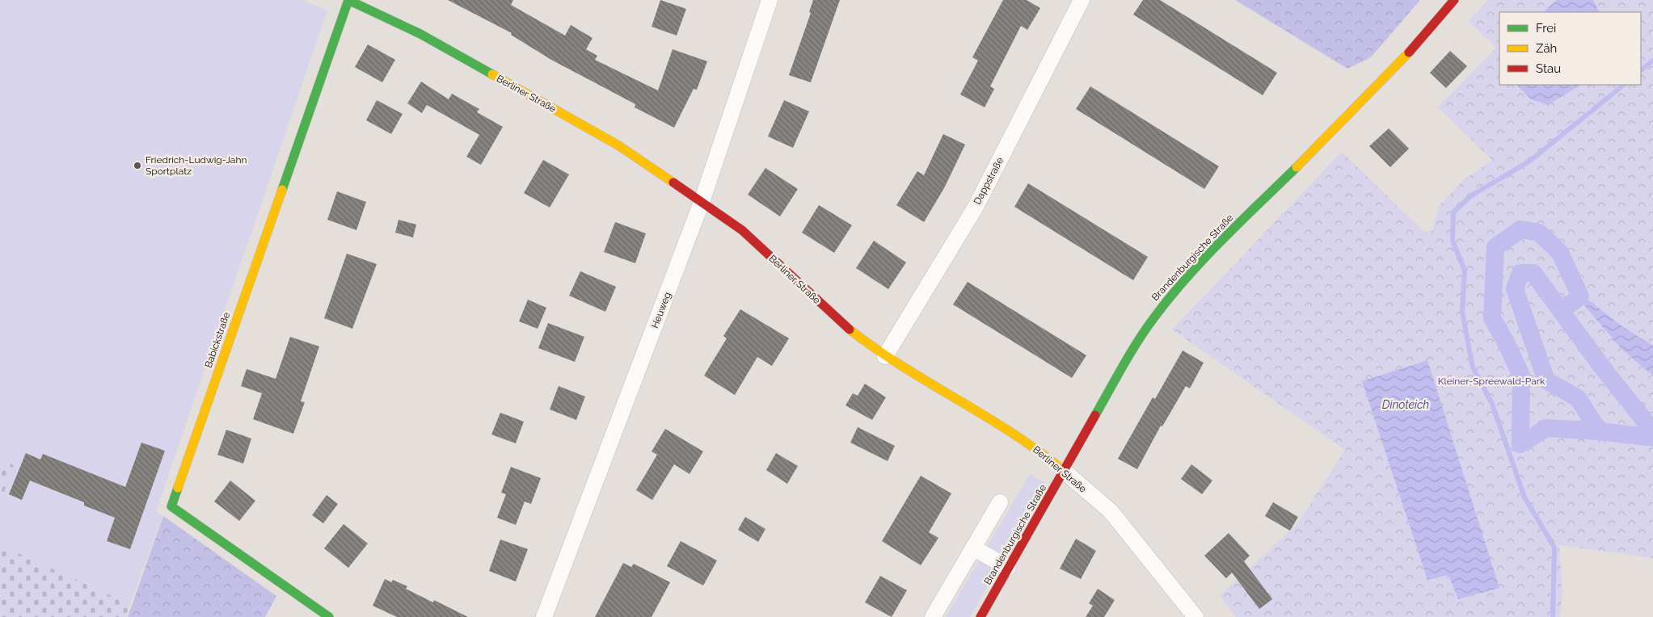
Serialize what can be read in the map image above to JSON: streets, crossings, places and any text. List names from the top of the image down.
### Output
{
  "streets": {
    "street": [
      "Berliner Straße",
      "Dappstraße",
      "Brandenburgische Straße",
      "Heuweg",
      "Babickstraße"
    ]
  },
  "crossings": [
    ["Berliner Straße", "Dappstraße"],
    ["Berliner Straße", "Brandenburgische Straße"],
    ["Berliner Straße", "Heuweg"],
    ["Berliner Straße", "Babickstraße"]
  ],
  "water": ["Dinoteich"],
  "parks": ["Kleiner-Spreewald-Park"],
  "places": ["Friedrich-Ludwig-Jahn Sportplatz"],
  "legend": ["Frei", "Zäh", "Stau"]
}
